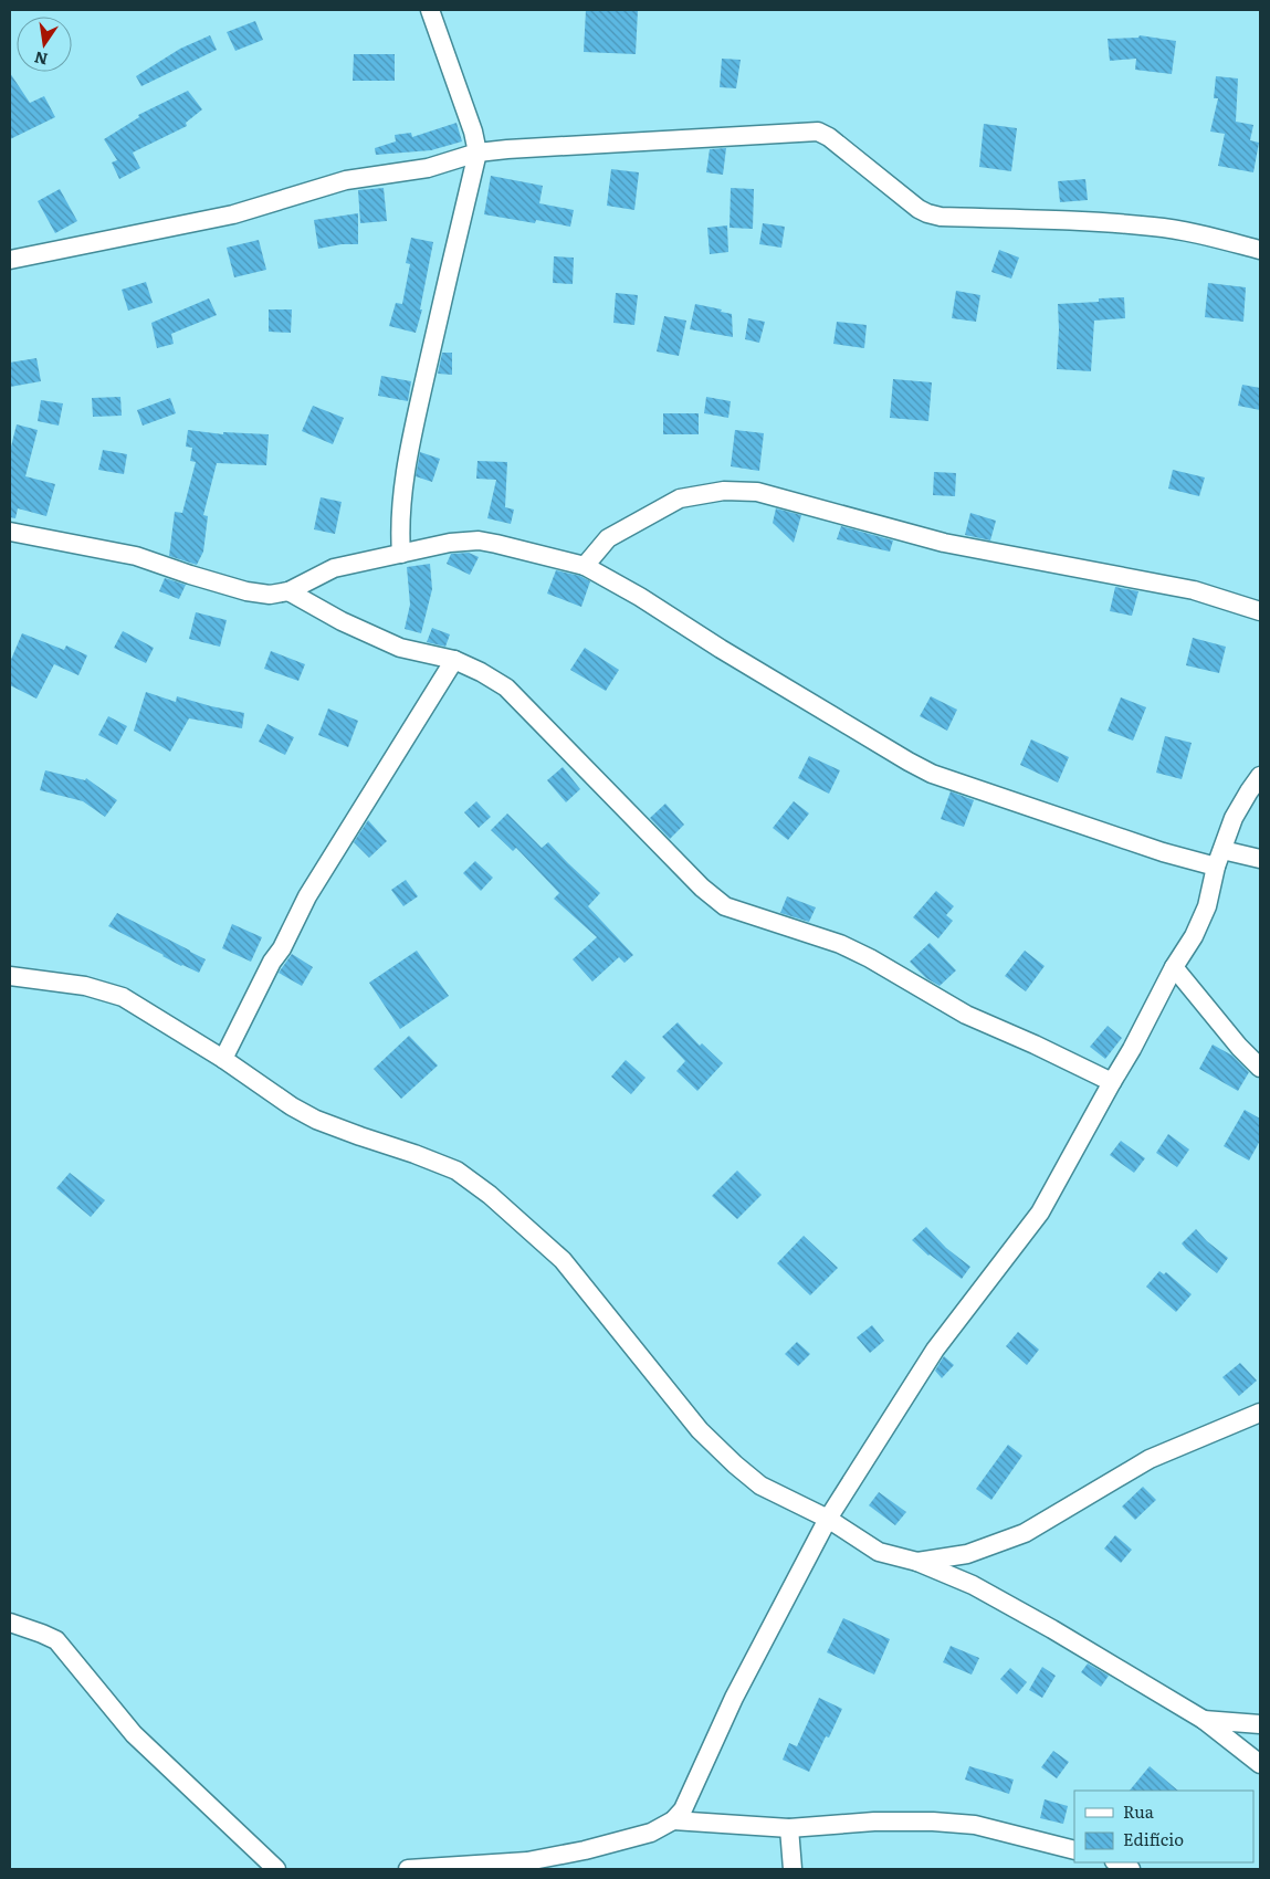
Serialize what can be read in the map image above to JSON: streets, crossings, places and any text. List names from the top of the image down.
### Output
{
  "legend": ["Rua", "Edifício"],
  "north": "bottom"
}
